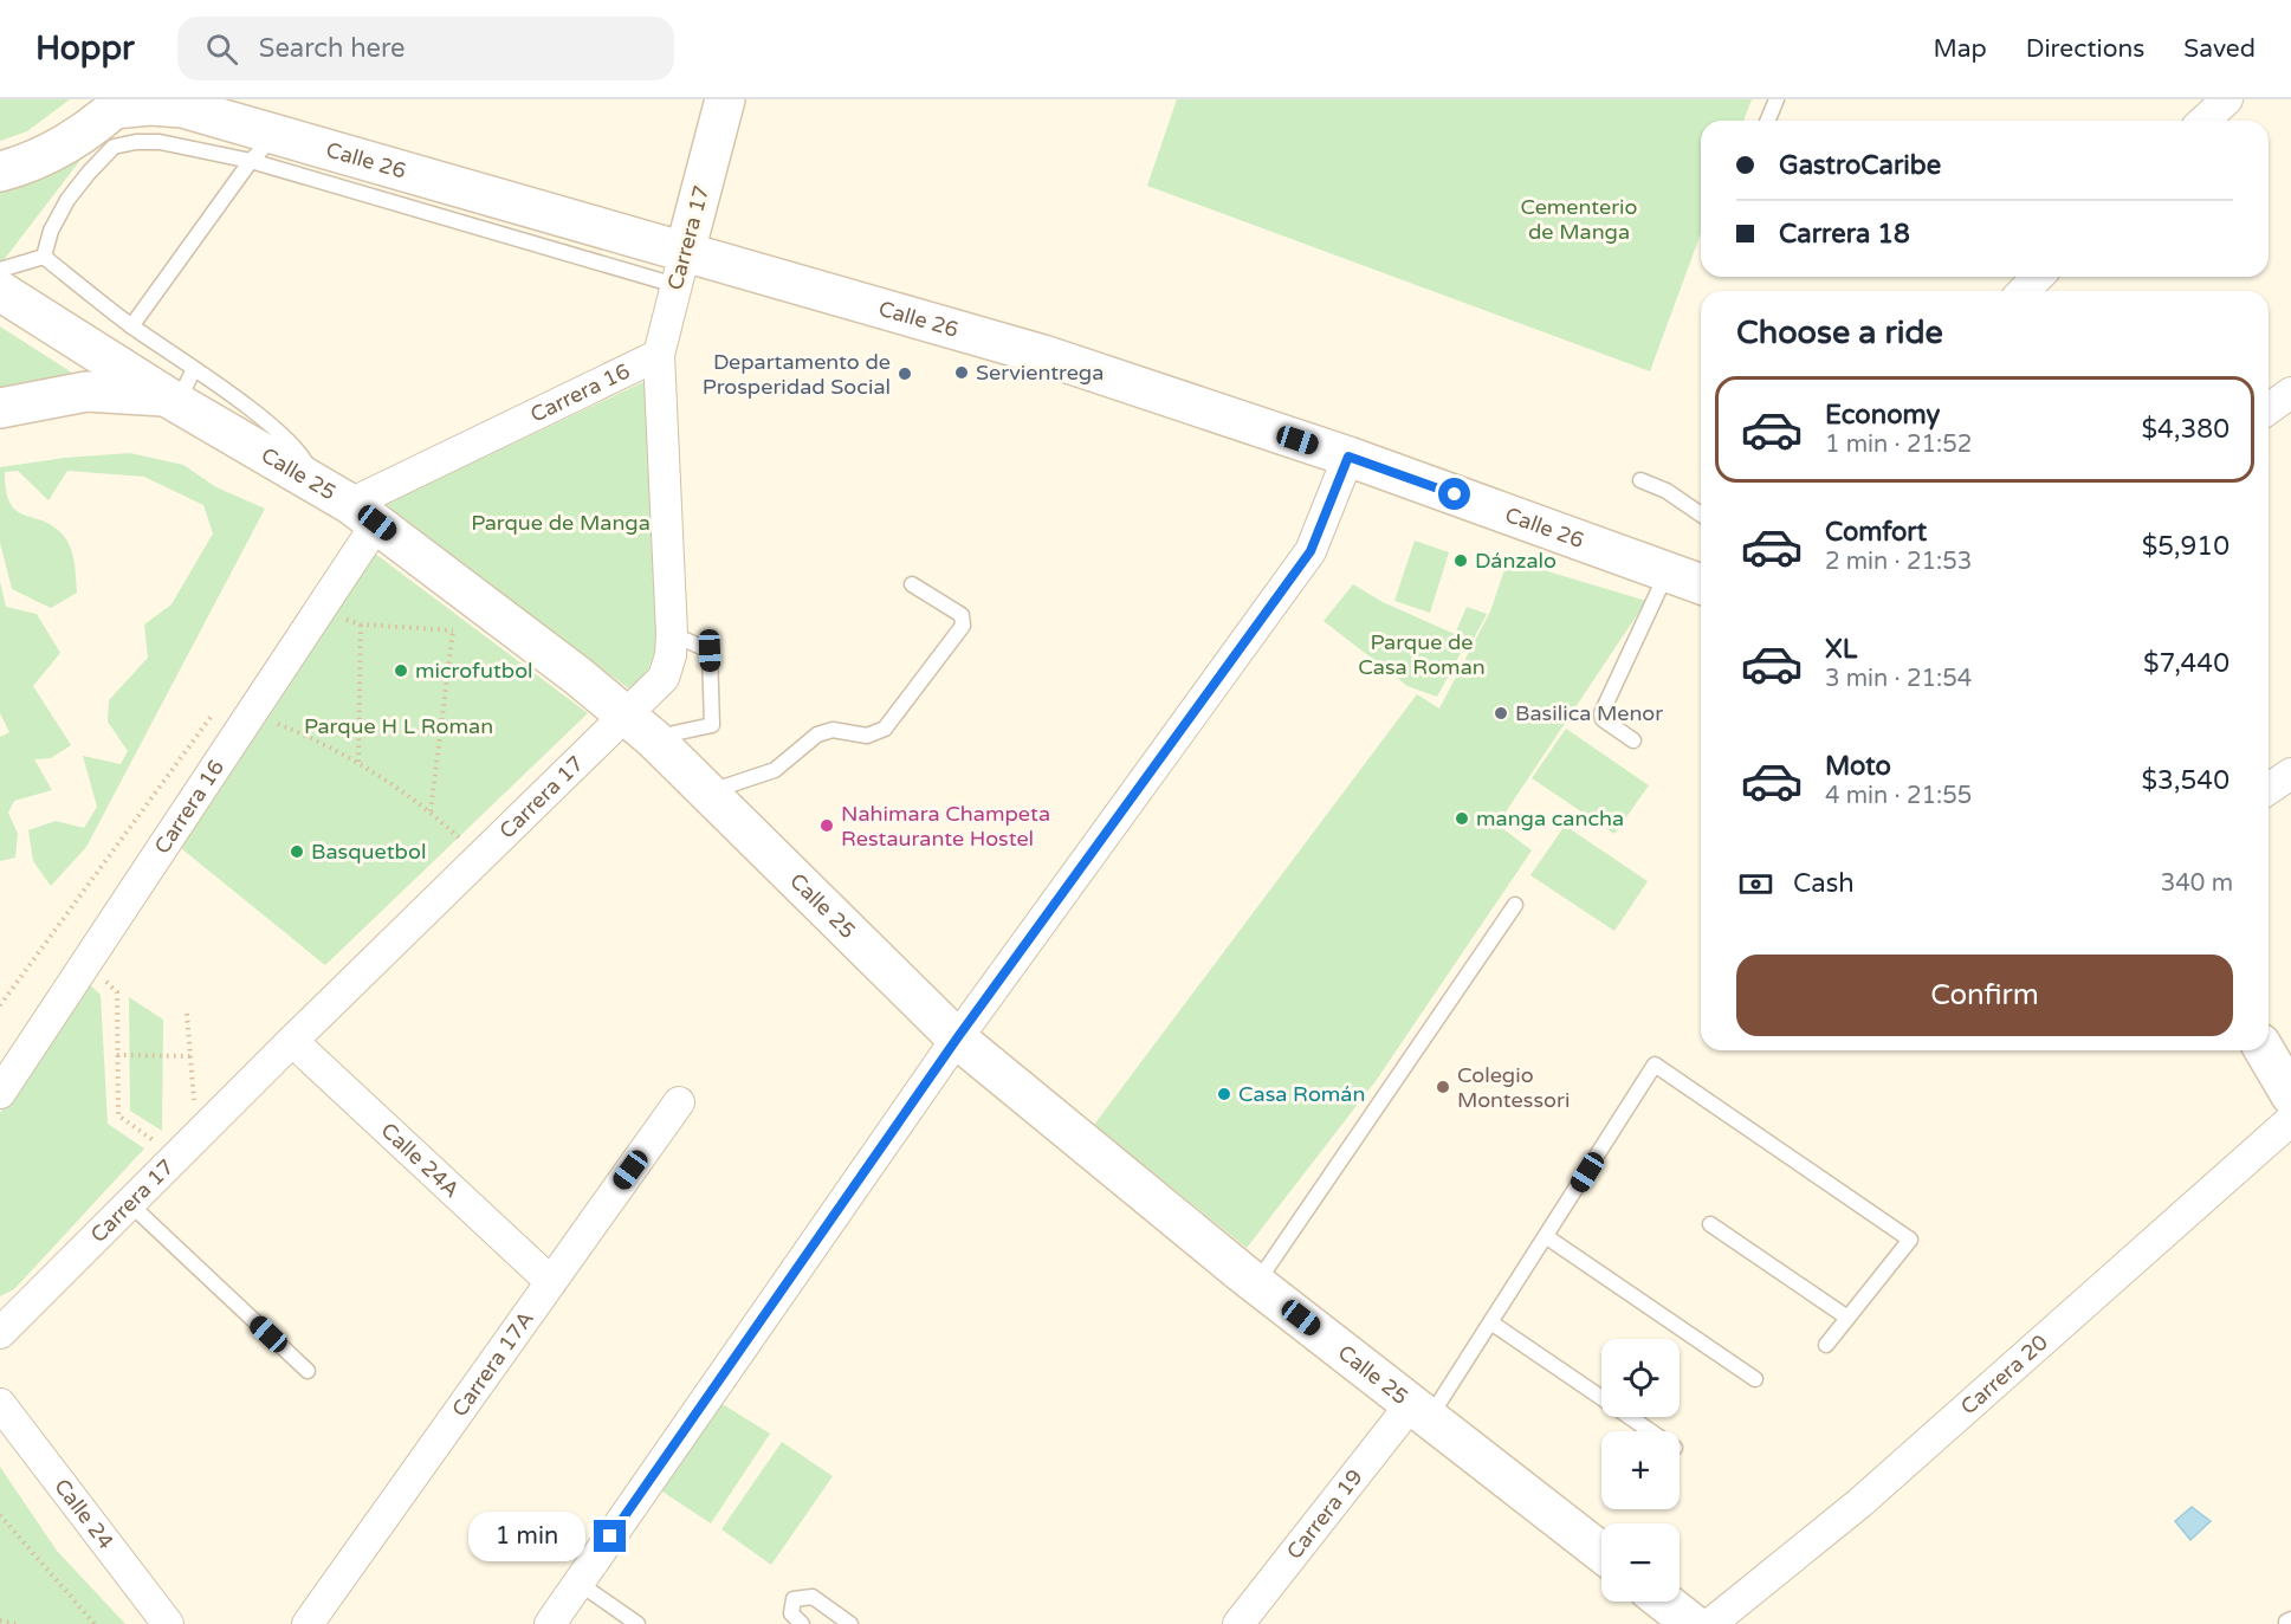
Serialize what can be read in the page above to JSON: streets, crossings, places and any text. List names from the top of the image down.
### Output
{
  "streets": {
    "main road": ["Calle 26", "Carrera 17", "Calle 25"],
    "street": [
      "Carrera 16",
      "Calle 24A",
      "Carrera 17A",
      "Carrera 20",
      "Calle 24",
      "Carrera 19"
    ]
  },
  "crossings": [
    ["Calle 26", "Carrera 17"],
    ["Carrera 17", "Carrera 16"],
    ["Carrera 17", "Calle 25"],
    ["Carrera 17", "Calle 24A"],
    ["Carrera 16", "Calle 25"],
    ["Calle 25", "Carrera 19"],
    ["Calle 24A", "Carrera 17A"]
  ],
  "parks": [
    "Cementerio de Manga",
    "Parque de Manga",
    "Parque de Casa Roman",
    "Parque H L Roman"
  ],
  "places": [
    "Servientrega",
    "Departamento de Prosperidad Social",
    "Dánzalo",
    "microfutbol",
    "Basilica Menor",
    "manga cancha",
    "Nahimara Champeta Restaurante Hostel",
    "Basquetbol",
    "Colegio Montessori",
    "Casa Román"
  ],
  "page": {
    "header": "Hoppr",
    "search": "Search here",
    "nav": ["Map", "Directions", "Saved"],
    "banner": ["GastroCaribe", "Carrera 18"],
    "heading": "Choose a ride",
    "list": [
      {
        "name": "Economy",
        "note": "1 min · 21:52",
        "value": "$4,380"
      },
      {
        "name": "Comfort",
        "note": "2 min · 21:53",
        "value": "$5,910"
      },
      {
        "name": "XL",
        "note": "3 min · 21:54",
        "value": "$7,440"
      },
      {
        "name": "Moto",
        "note": "4 min · 21:55",
        "value": "$3,540"
      }
    ],
    "pay": ["Cash", "340 m"],
    "buttons": "Confirm",
    "map_buttons": ["+", "−"],
    "bubble": "1 min"
  }
}
